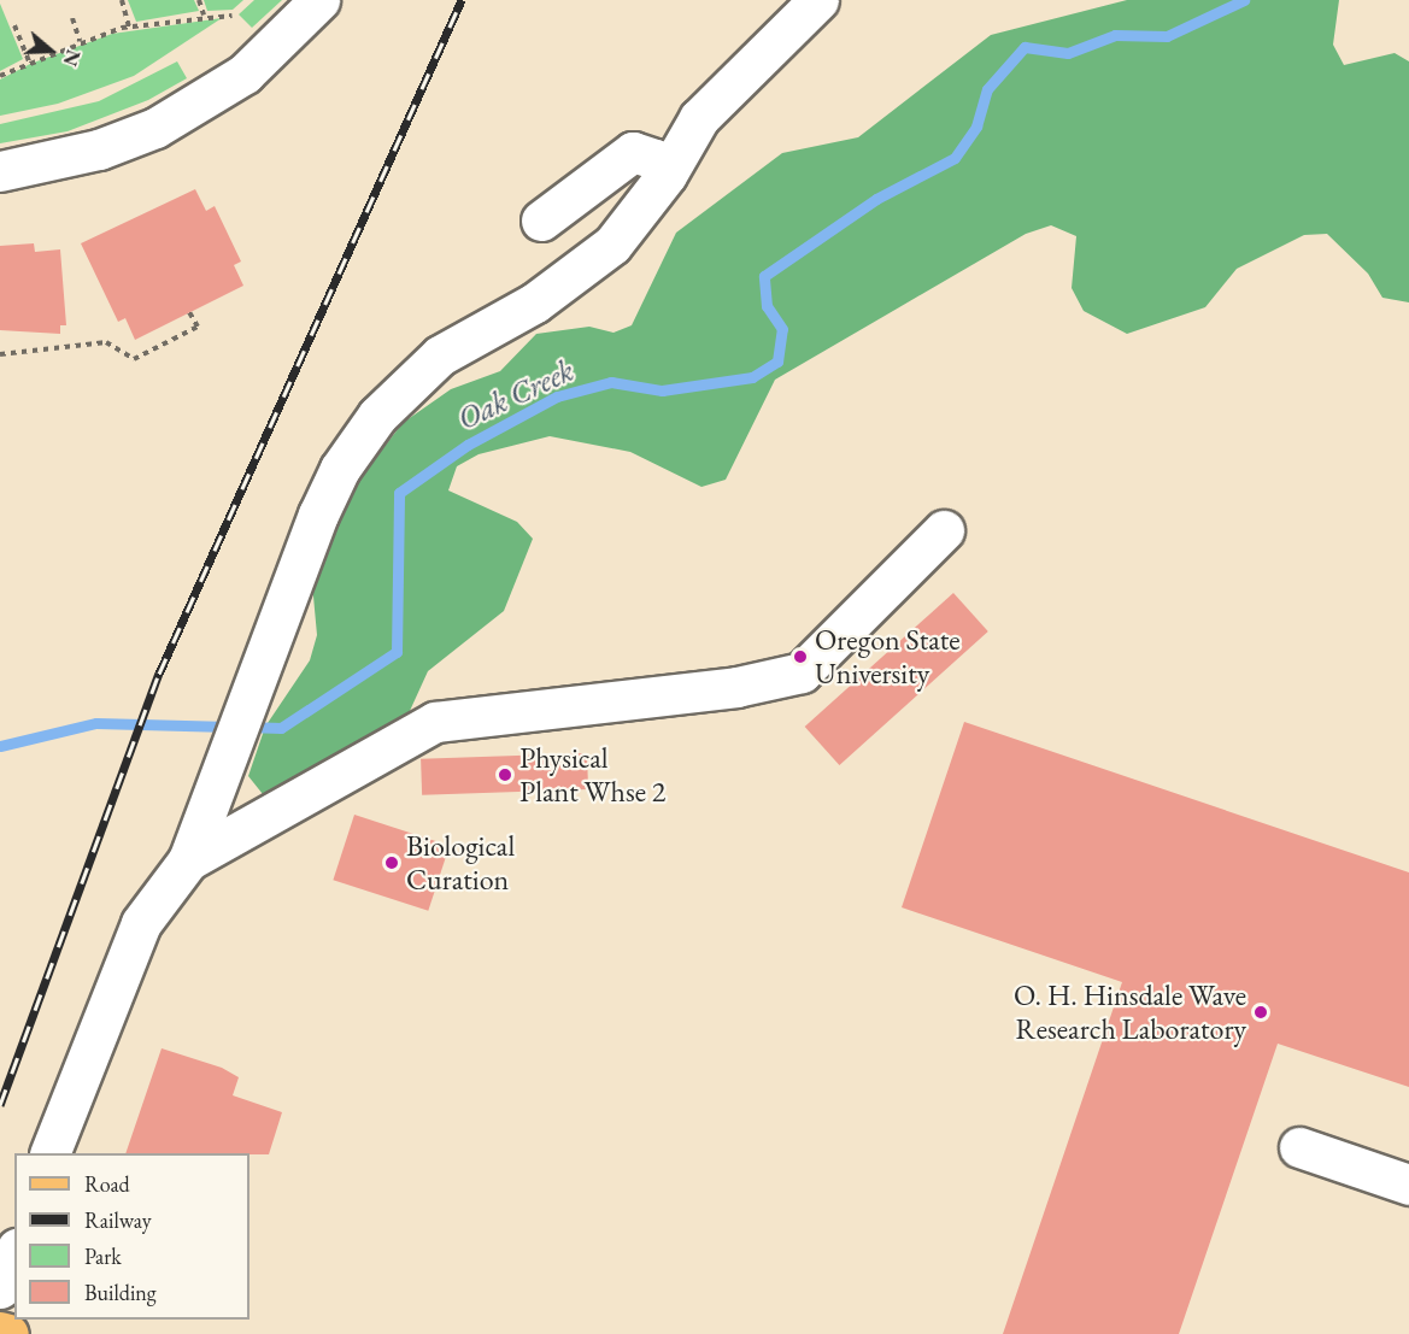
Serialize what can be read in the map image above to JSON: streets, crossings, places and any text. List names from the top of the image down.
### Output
{
  "water": ["Oak Creek"],
  "places": [
    "Oregon State University",
    "Physical Plant Whse 2",
    "Biological Curation",
    "O. H. Hinsdale Wave Research Laboratory"
  ],
  "legend": [
    "Road",
    "Railway",
    "Park",
    "Building"
  ],
  "north": "right"
}
